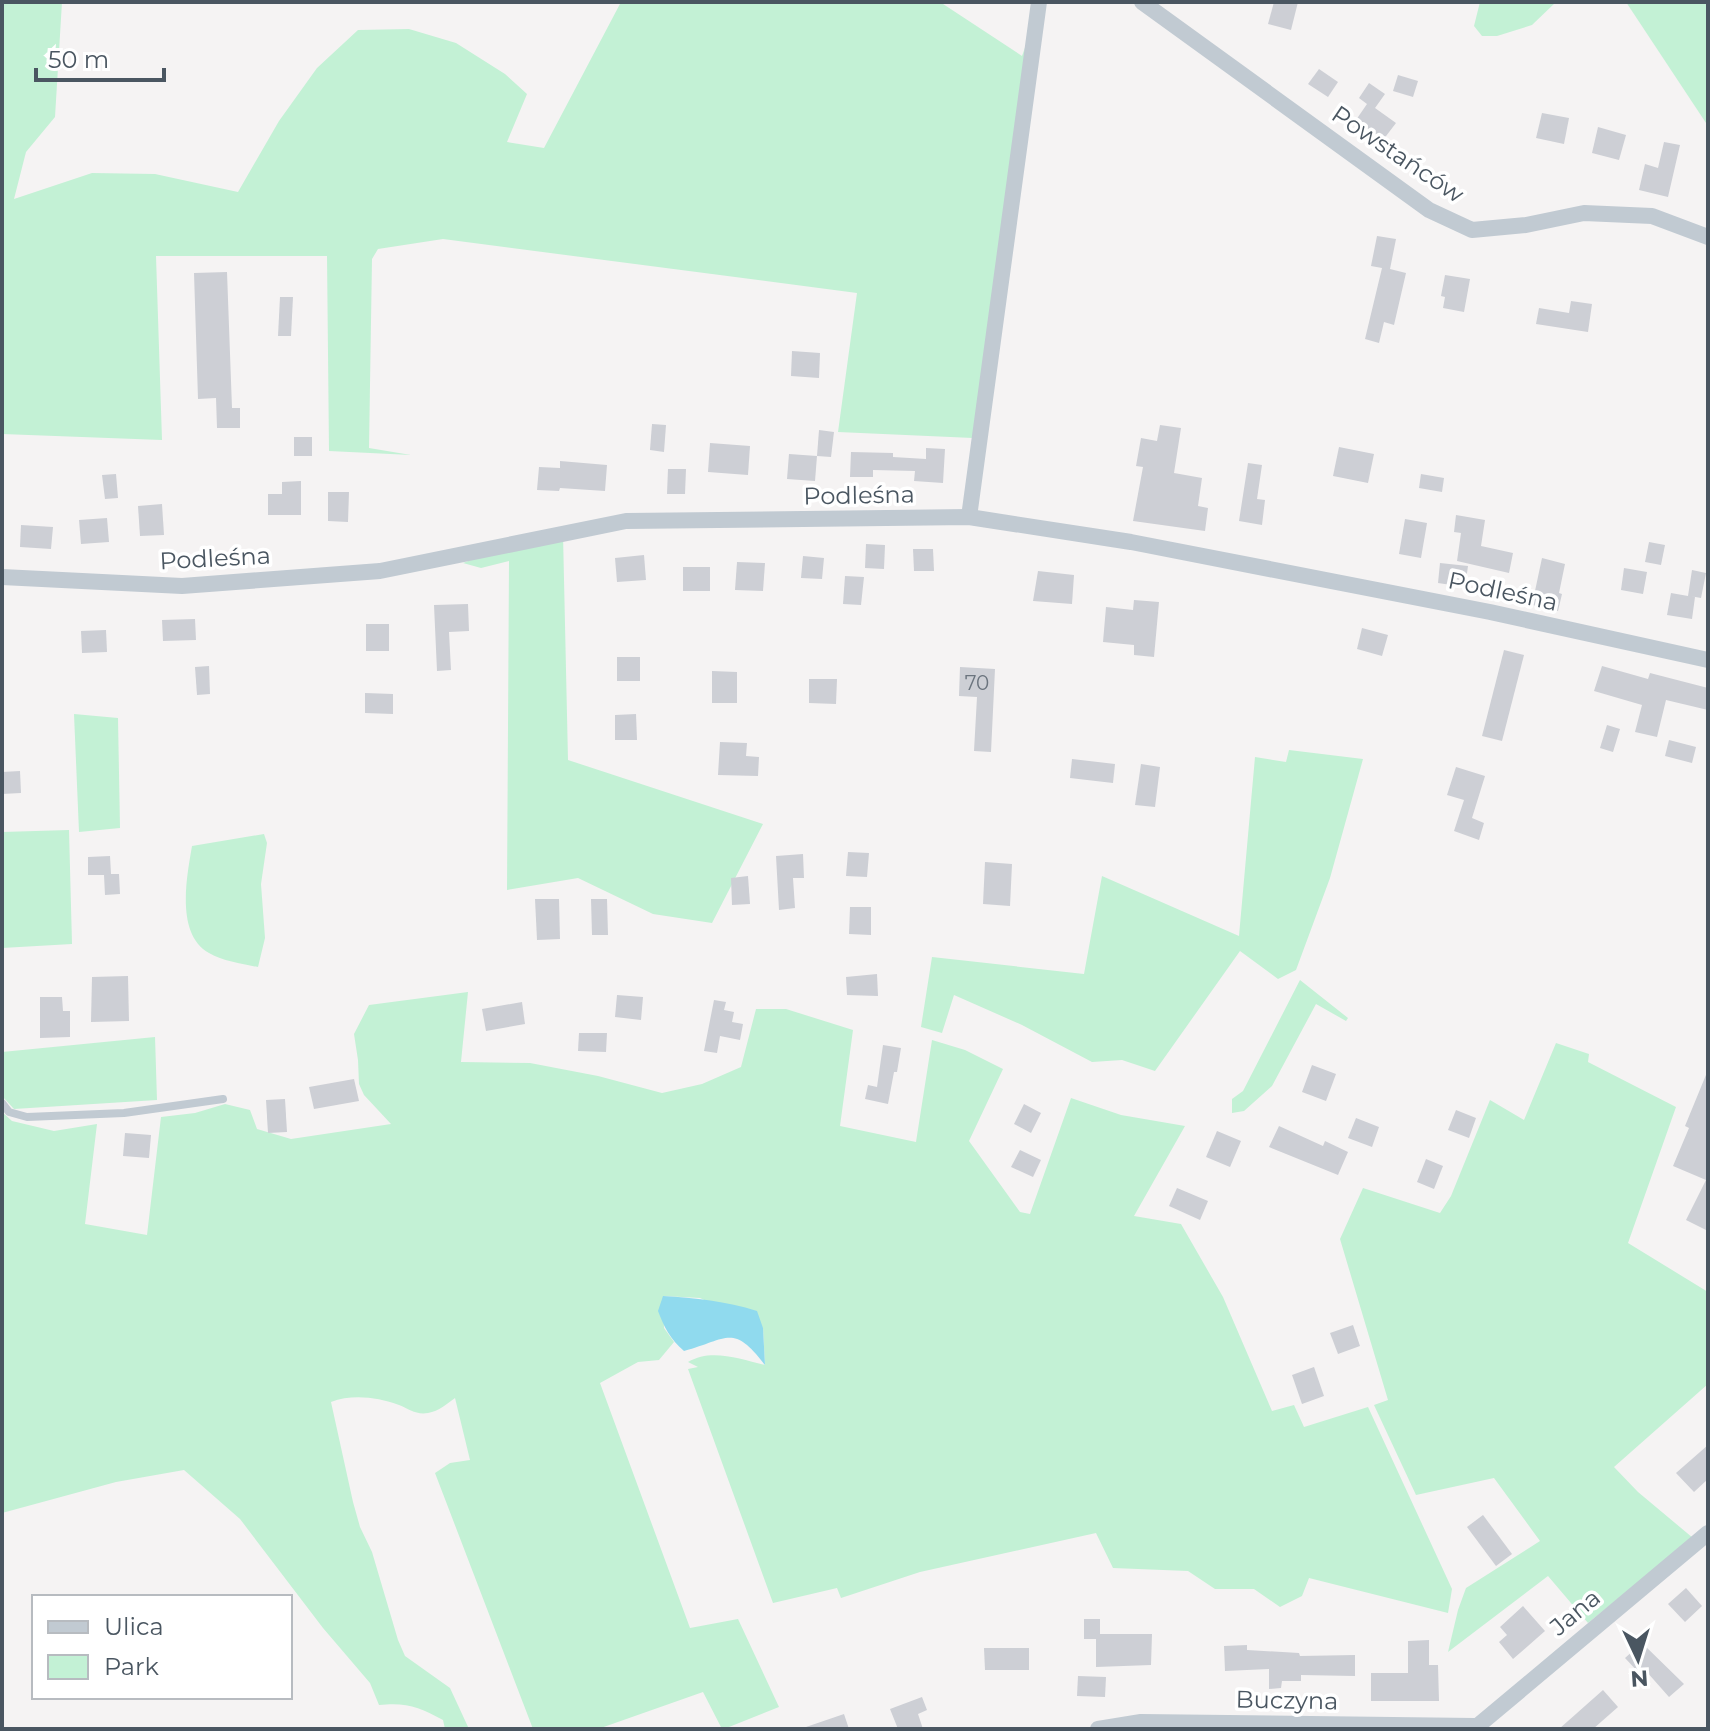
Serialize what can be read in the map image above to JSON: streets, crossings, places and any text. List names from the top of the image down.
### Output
{
  "streets": {
    "street": [
      "Powstańców",
      "Podleśna",
      "Jana",
      "Buczyna"
    ]
  },
  "crossings": [
    ["Jana", "Buczyna"]
  ],
  "house_numbers": ["70"],
  "legend": ["Ulica", "Park"],
  "scale_bar": "50 m",
  "north": "bottom"
}
